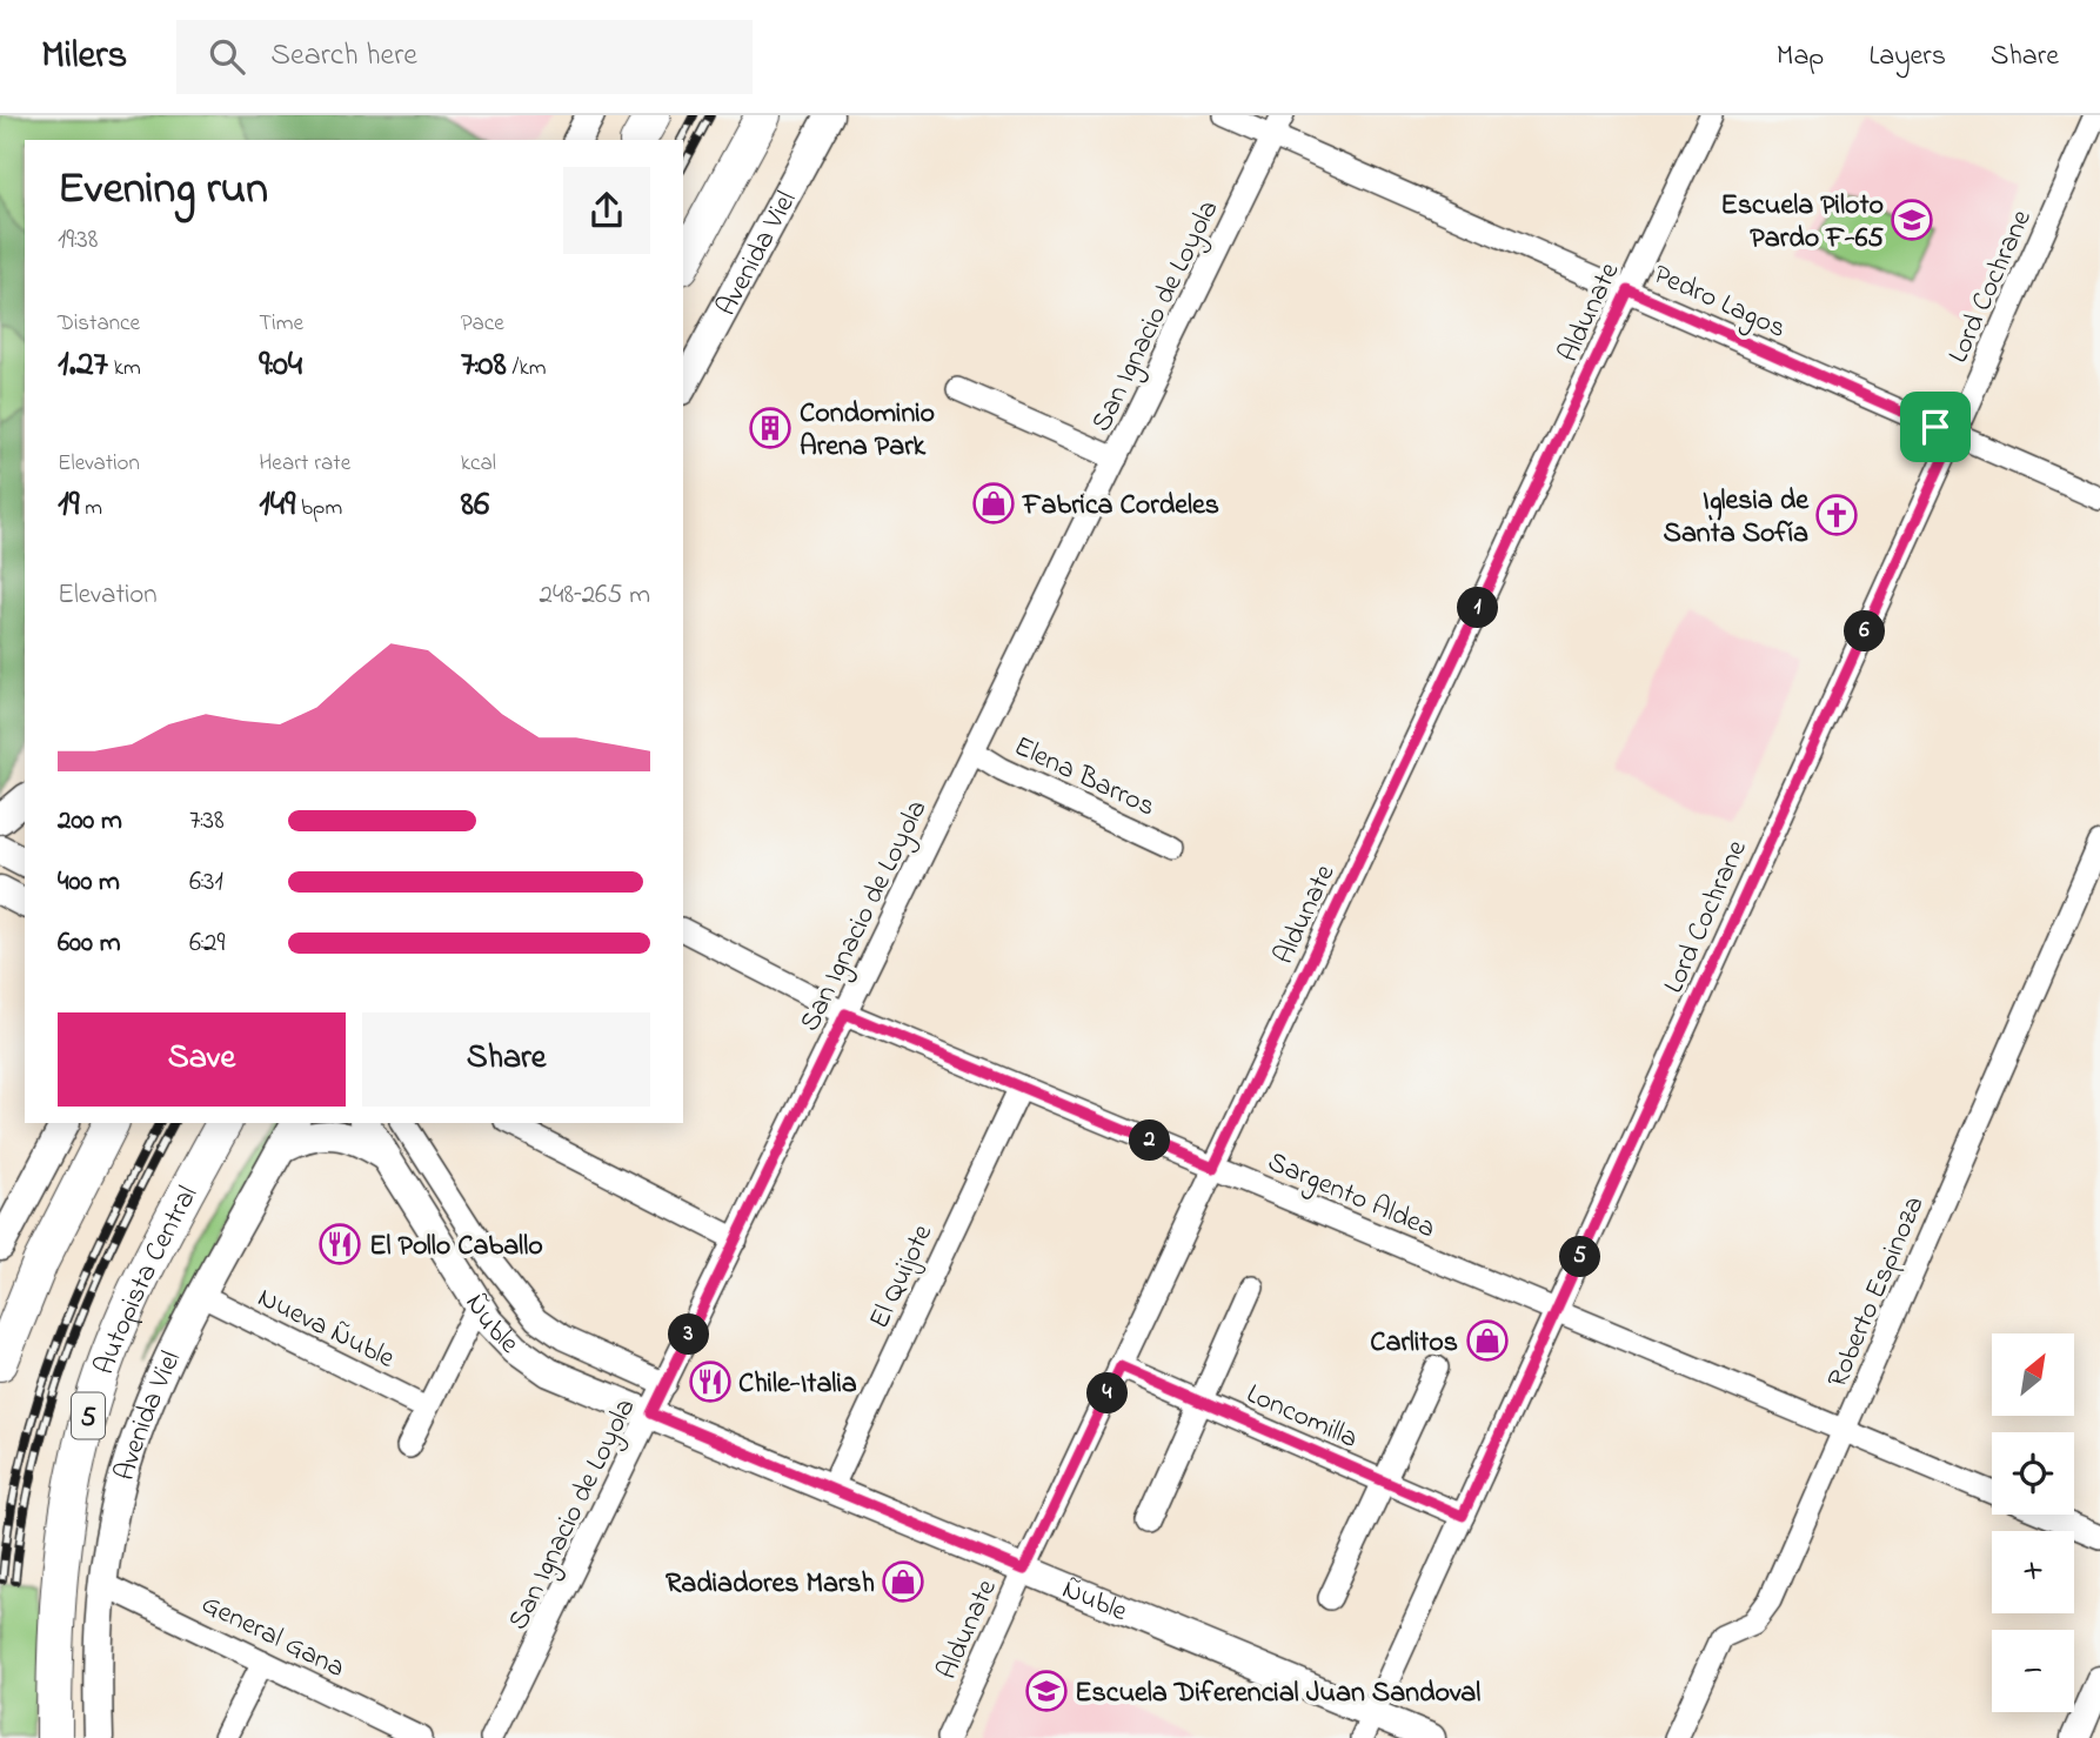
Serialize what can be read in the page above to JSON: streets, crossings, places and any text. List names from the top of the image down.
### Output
{
  "streets": {
    "highway": ["Autopista Central", "5"],
    "main road": ["Avenida Viel", "Ñuble"],
    "street": [
      "Lord Cochrane",
      "Pedro Lagos",
      "Aldunate",
      "San Ignacio de Loyola",
      "Elena Barros",
      "Sargento Aldea",
      "El Quijote",
      "Roberto Espinoza",
      "Nueva Ñuble",
      "Loncomilla",
      "General Gana"
    ]
  },
  "crossings": [
    ["Avenida Viel", "Nueva Ñuble"],
    ["Avenida Viel", "General Gana"],
    ["Lord Cochrane", "Pedro Lagos"],
    ["Lord Cochrane", "Sargento Aldea"],
    ["Lord Cochrane", "Ñuble"],
    ["Lord Cochrane", "Loncomilla"],
    ["Pedro Lagos", "Aldunate"],
    ["Pedro Lagos", "San Ignacio de Loyola"],
    ["Aldunate", "Sargento Aldea"],
    ["Aldunate", "Ñuble"],
    ["Aldunate", "Loncomilla"],
    ["San Ignacio de Loyola", "Elena Barros"],
    ["San Ignacio de Loyola", "Sargento Aldea"],
    ["San Ignacio de Loyola", "Ñuble"],
    ["Sargento Aldea", "El Quijote"],
    ["Sargento Aldea", "Roberto Espinoza"],
    ["El Quijote", "Ñuble"]
  ],
  "places": {
    "school or university": ["Escuela Piloto Pardo F-65", "Escuela Diferencial Juan Sandoval"],
    "building": ["Condominio Arena Park"],
    "shop": ["Fabrica Cordeles", "Carlitos", "Radiadores Marsh"],
    "church": ["Iglesia de Santa Sofía"],
    "restaurant": ["El Pollo Caballo", "Chile-Italia"]
  },
  "north": "top right",
  "page": {
    "header": "Milers",
    "search": "Search here",
    "nav": ["Map", "Layers", "Share"],
    "heading": ["Evening run", "19:38"],
    "stats": [
      ["Distance", "1.27 km"],
      ["Time", "9:04"],
      ["Pace", "7:08 /km"],
      ["Elevation", "19 m"],
      ["Heart rate", "149 bpm"],
      ["kcal", "86"]
    ],
    "chart": ["Elevation", "248–265 m"],
    "pins": [
      "1",
      "6",
      "2",
      "5",
      "3",
      "4"
    ],
    "list": [
      {
        "name": "200 m",
        "note": "7:38"
      },
      {
        "name": "400 m",
        "note": "6:31"
      },
      {
        "name": "600 m",
        "note": "6:29"
      }
    ],
    "buttons": ["Save", "Share"],
    "map_buttons": ["+", "−"]
  }
}
